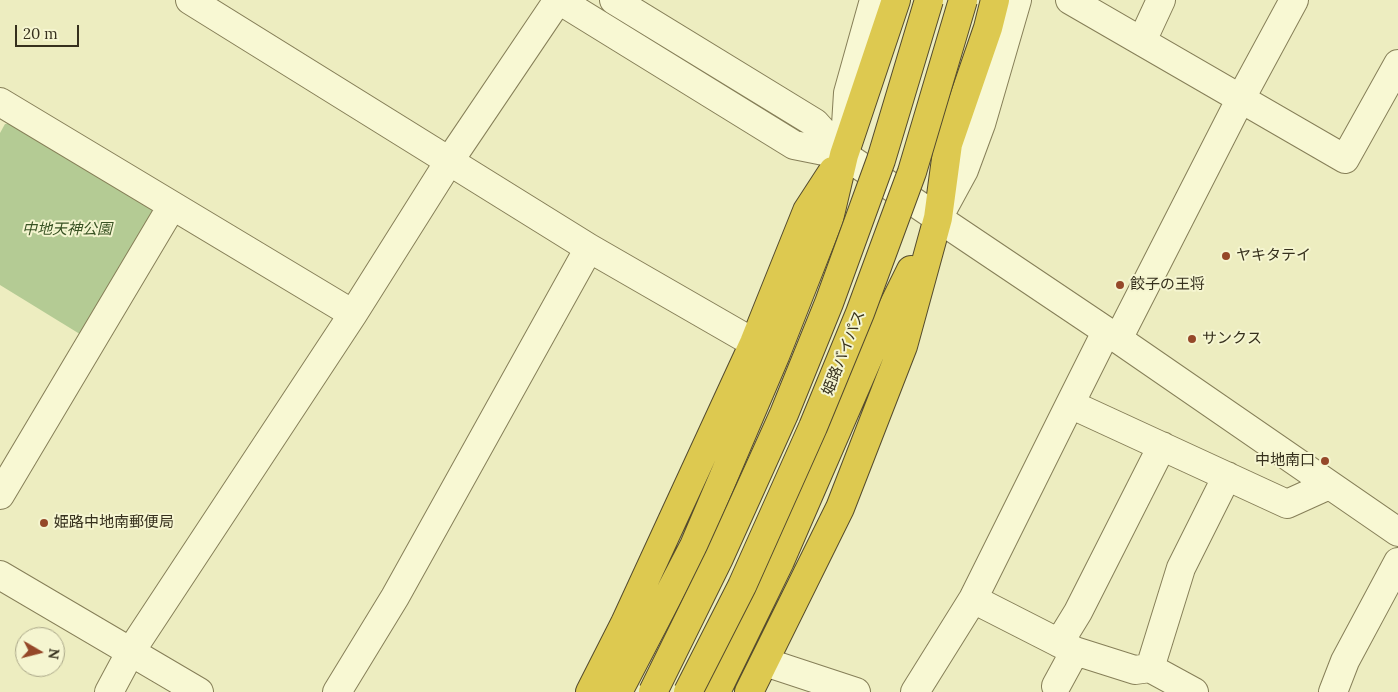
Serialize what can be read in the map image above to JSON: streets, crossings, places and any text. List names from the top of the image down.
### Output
{
  "streets": {
    "highway": ["姫路バイパス"]
  },
  "parks": ["中地天神公園"],
  "places": [
    "ヤキタテイ",
    "餃子の王将",
    "サンクス",
    "中地南口",
    "姫路中地南郵便局"
  ],
  "scale_bar": "20 m",
  "north": "right"
}
